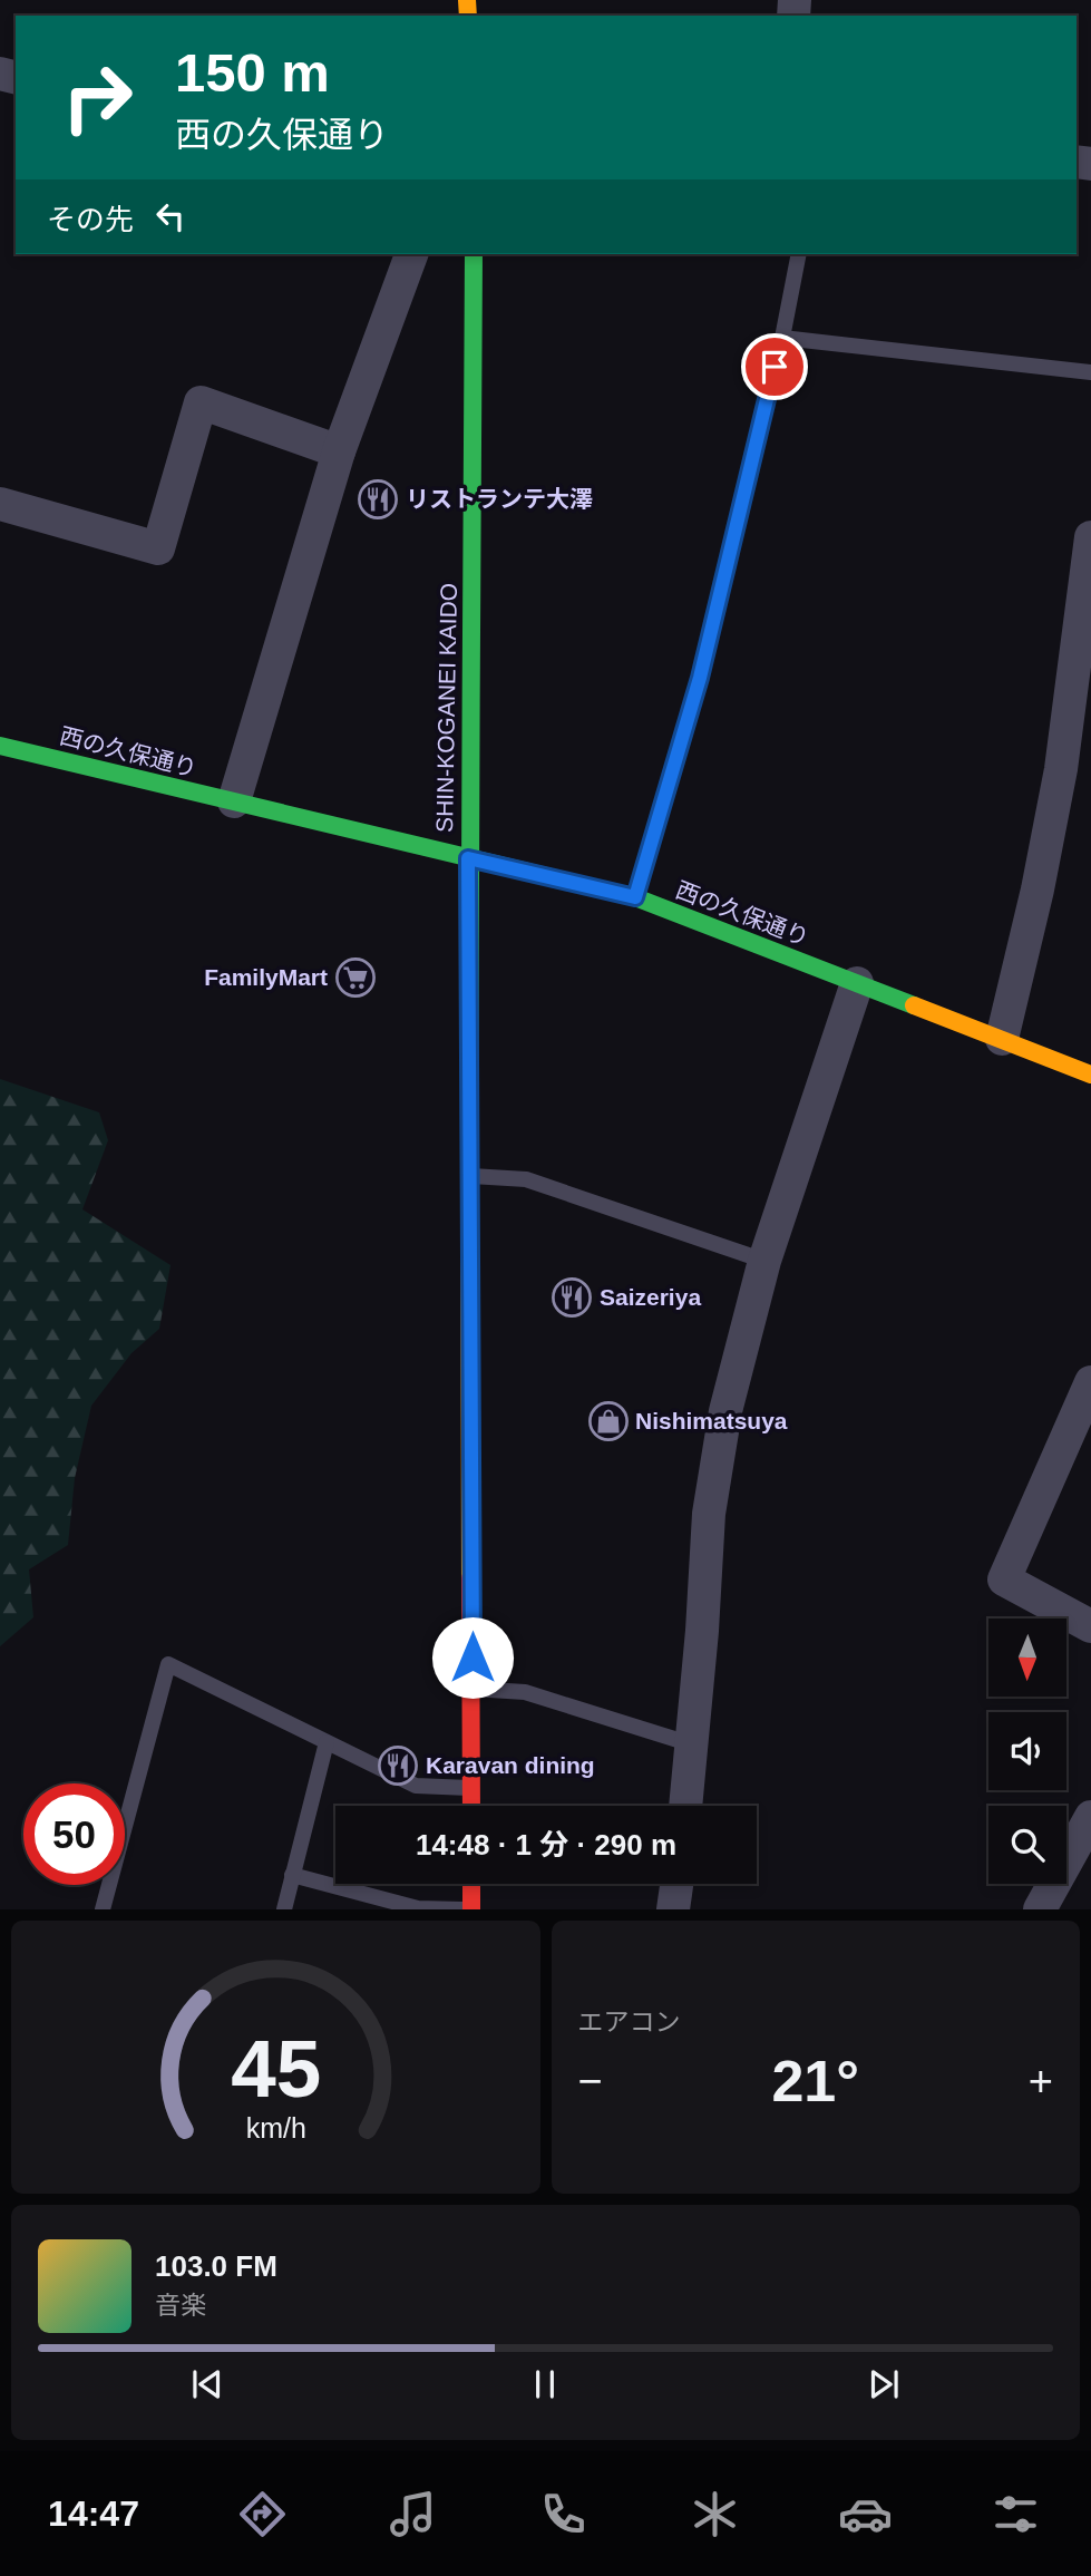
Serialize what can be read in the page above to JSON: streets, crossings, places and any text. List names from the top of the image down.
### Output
{
  "streets": {
    "main road": ["SHIN-KOGANEI KAIDO", "西の久保通り"]
  },
  "crossings": [
    ["SHIN-KOGANEI KAIDO", "西の久保通り"]
  ],
  "places": {
    "restaurant": ["リストランテ大澤", "Saizeriya", "Karavan dining"],
    "supermarket": ["FamilyMart"],
    "shop": ["Nishimatsuya"]
  },
  "north": "bottom",
  "page": {
    "turn": ["150 m", "西の久保通り"],
    "then": "その先",
    "limit": "50",
    "trip": "14:48 · 1 分 · 290 m",
    "tile": "エアコン",
    "heat": ["−", "21°", "+"],
    "song": ["103.0 FM", "音楽"],
    "tabs": "14:47",
    "gauge": ["45", "km/h"]
  }
}
